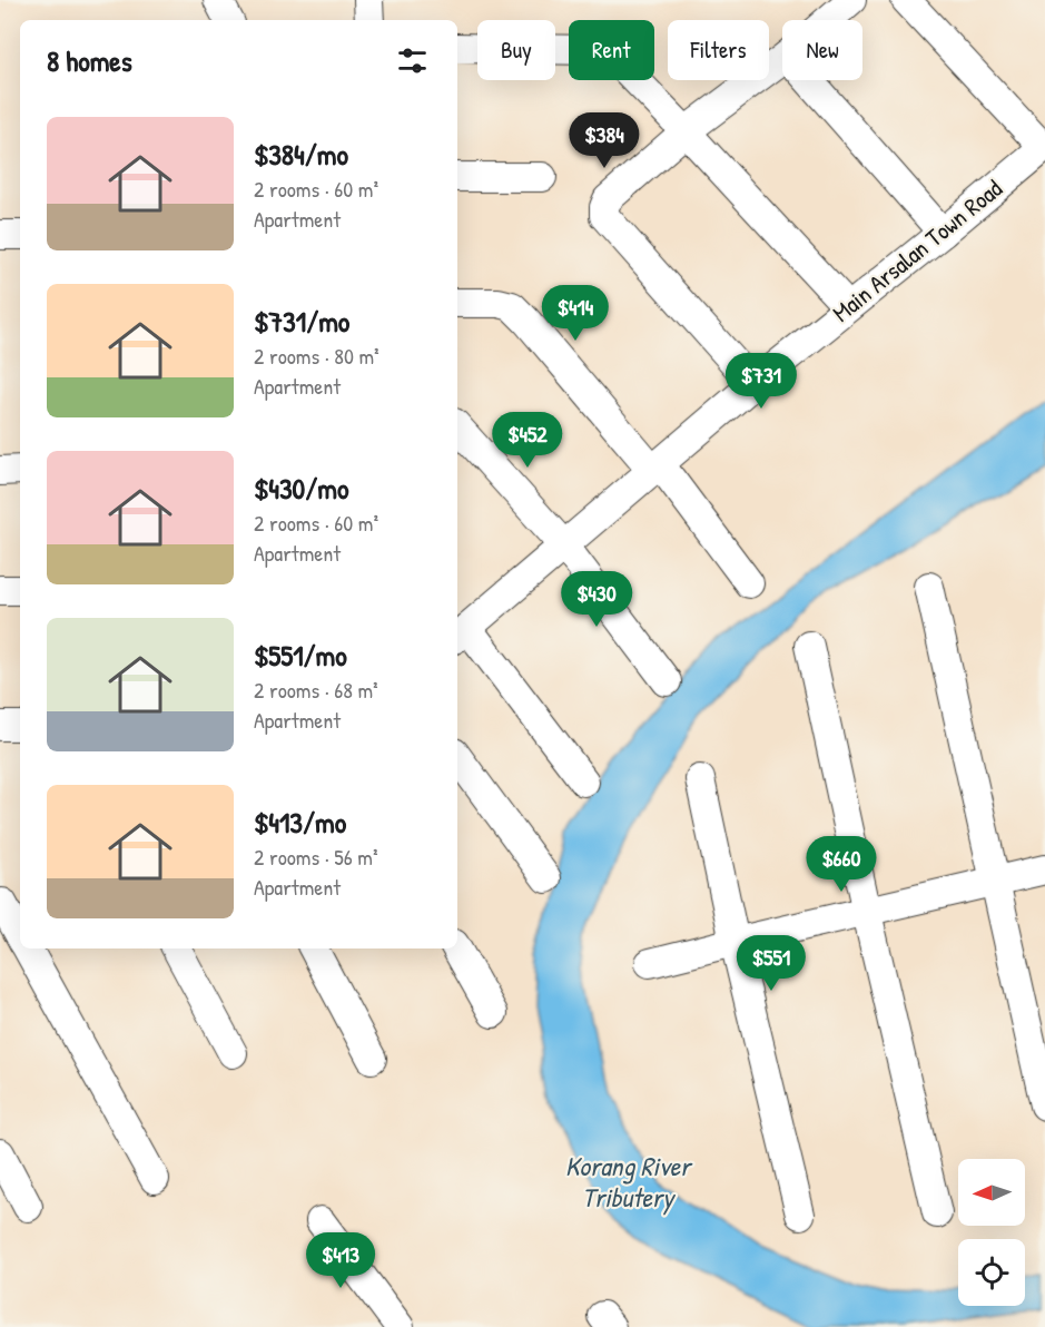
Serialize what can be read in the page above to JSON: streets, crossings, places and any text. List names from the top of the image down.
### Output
{
  "streets": {
    "street": ["Main Arsalan Town Road"]
  },
  "water": ["Korang River Tributery"],
  "north": "left",
  "page": {
    "chip": [
      "Buy",
      "Rent",
      "Filters",
      "New"
    ],
    "heading": "8 homes",
    "list": [
      {
        "name": "$384/mo",
        "note": "2 rooms · 60 m² · Apartment"
      },
      {
        "name": "$731/mo",
        "note": "2 rooms · 80 m² · Apartment"
      },
      {
        "name": "$430/mo",
        "note": "2 rooms · 60 m² · Apartment"
      },
      {
        "name": "$551/mo",
        "note": "2 rooms · 68 m² · Apartment"
      },
      {
        "name": "$413/mo",
        "note": "2 rooms · 56 m² · Apartment"
      }
    ],
    "price": [
      "$384",
      "$414",
      "$731",
      "$452",
      "$430",
      "$660",
      "$551",
      "$413"
    ]
  }
}
